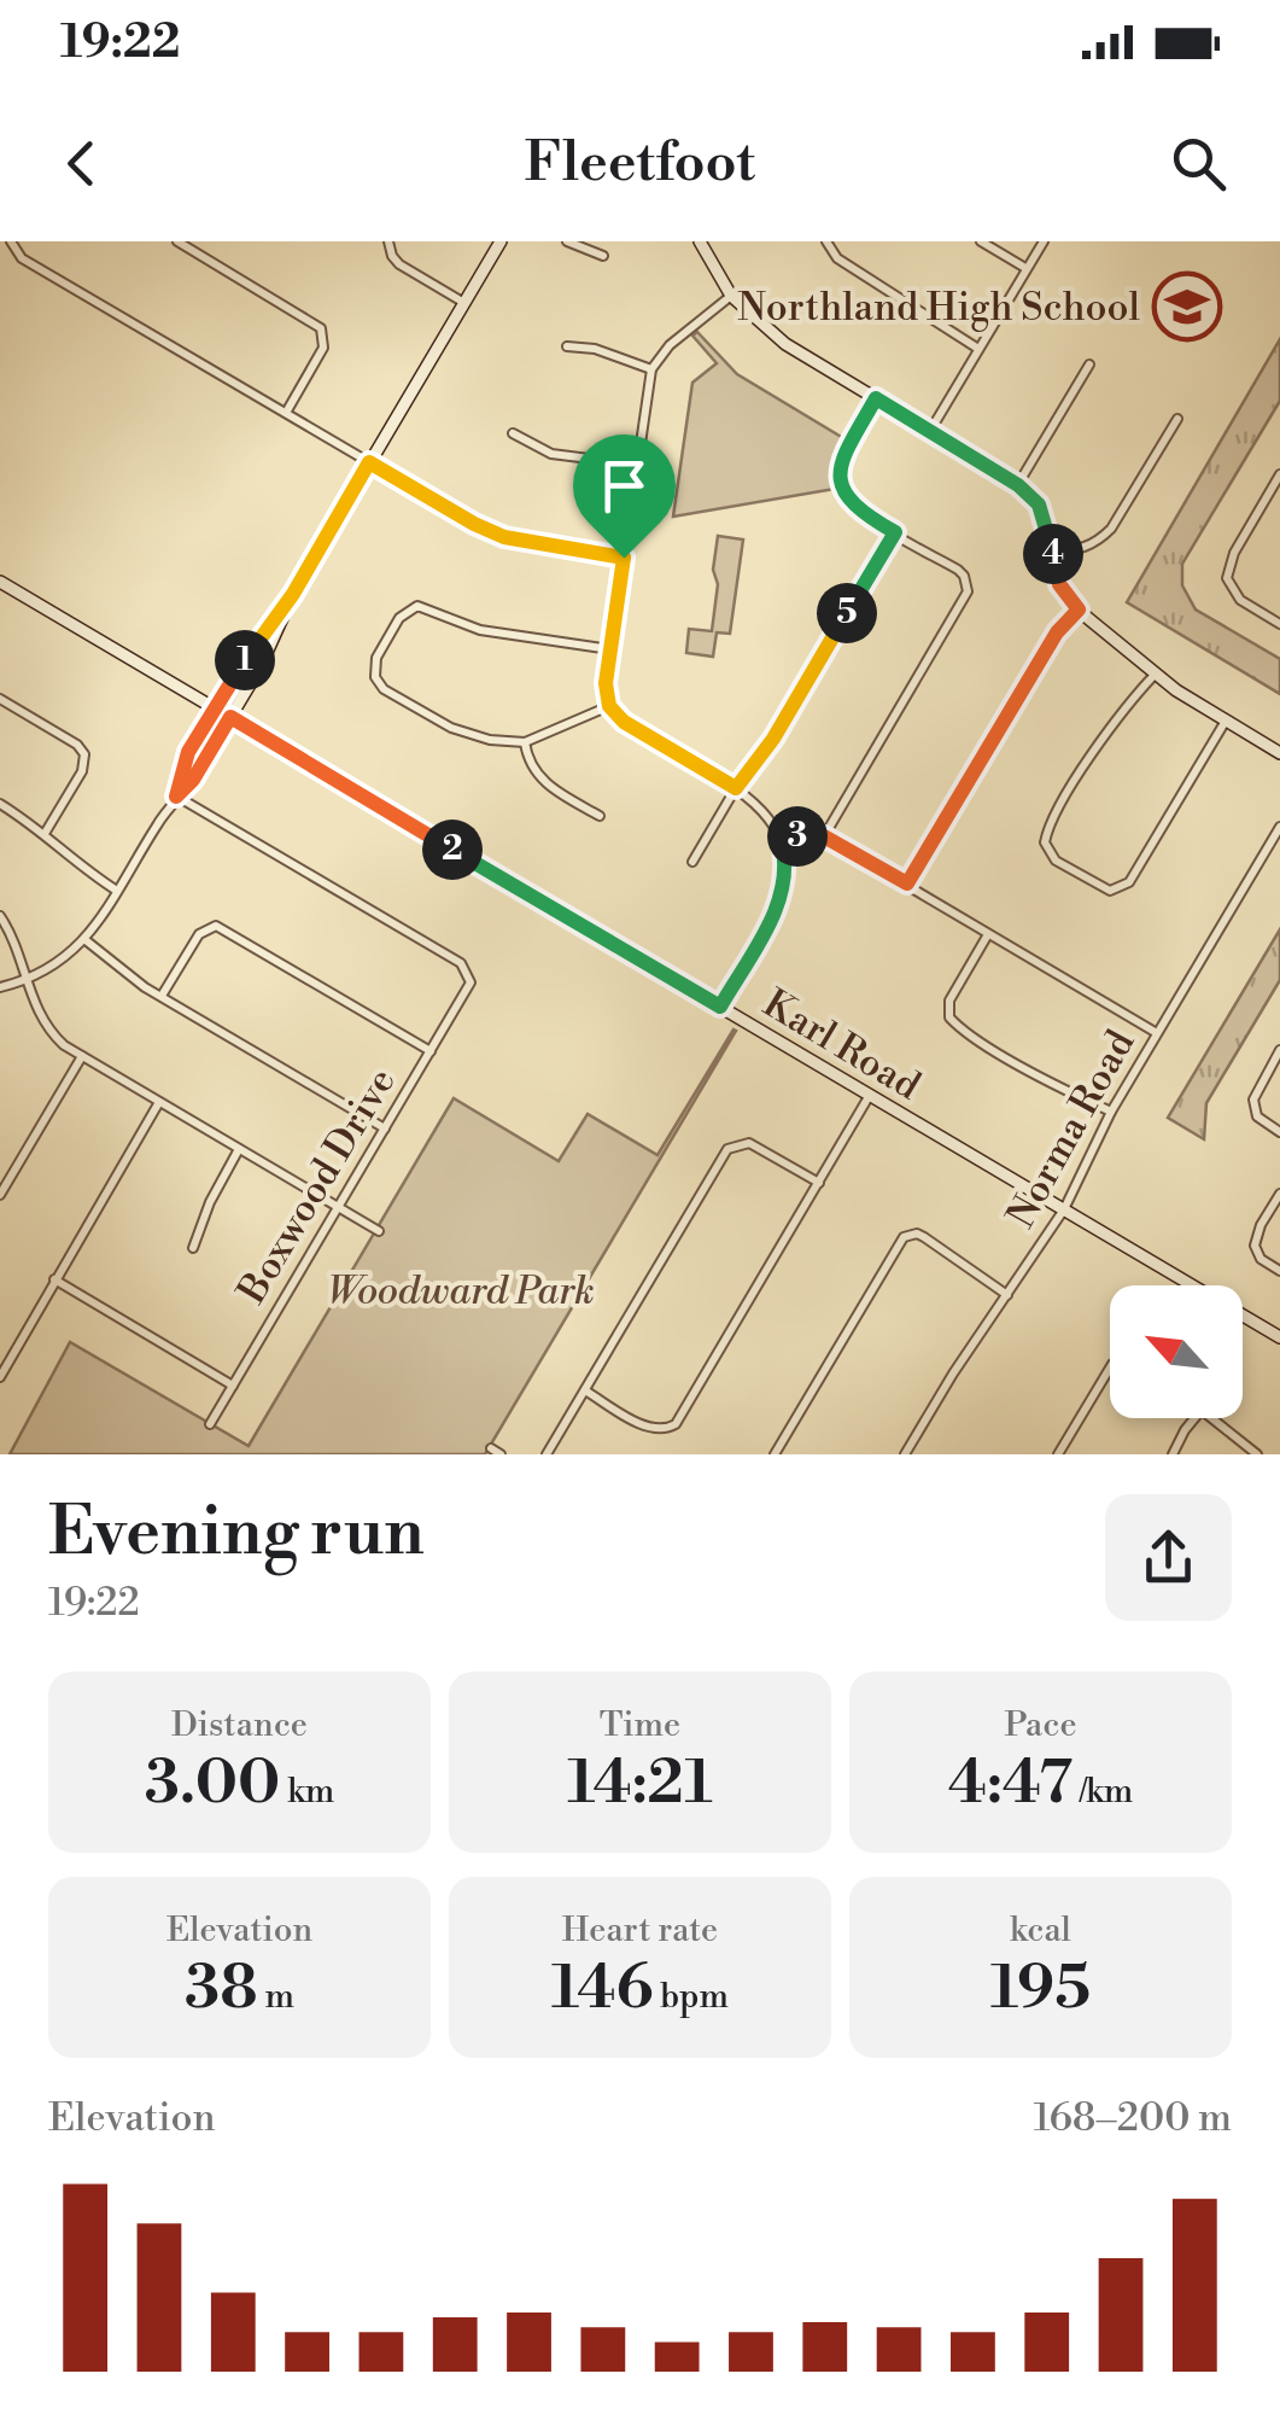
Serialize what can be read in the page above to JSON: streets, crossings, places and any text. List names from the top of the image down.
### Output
{
  "streets": {
    "street": ["Karl Road", "Norma Road", "Boxwood Drive"]
  },
  "crossings": [
    ["Karl Road", "Norma Road"]
  ],
  "parks": ["Woodward Park"],
  "places": {
    "school or university": ["Northland High School"]
  },
  "north": "top left",
  "page": {
    "status": "19:22",
    "header": "Fleetfoot",
    "pins": [
      "4",
      "5",
      "1",
      "3",
      "2"
    ],
    "heading": ["Evening run", "19:22"],
    "stats": [
      ["Distance", "3.00 km"],
      ["Time", "14:21"],
      ["Pace", "4:47 /km"],
      ["Elevation", "38 m"],
      ["Heart rate", "146 bpm"],
      ["kcal", "195"]
    ],
    "chart": ["Elevation", "168–200 m"]
  }
}
